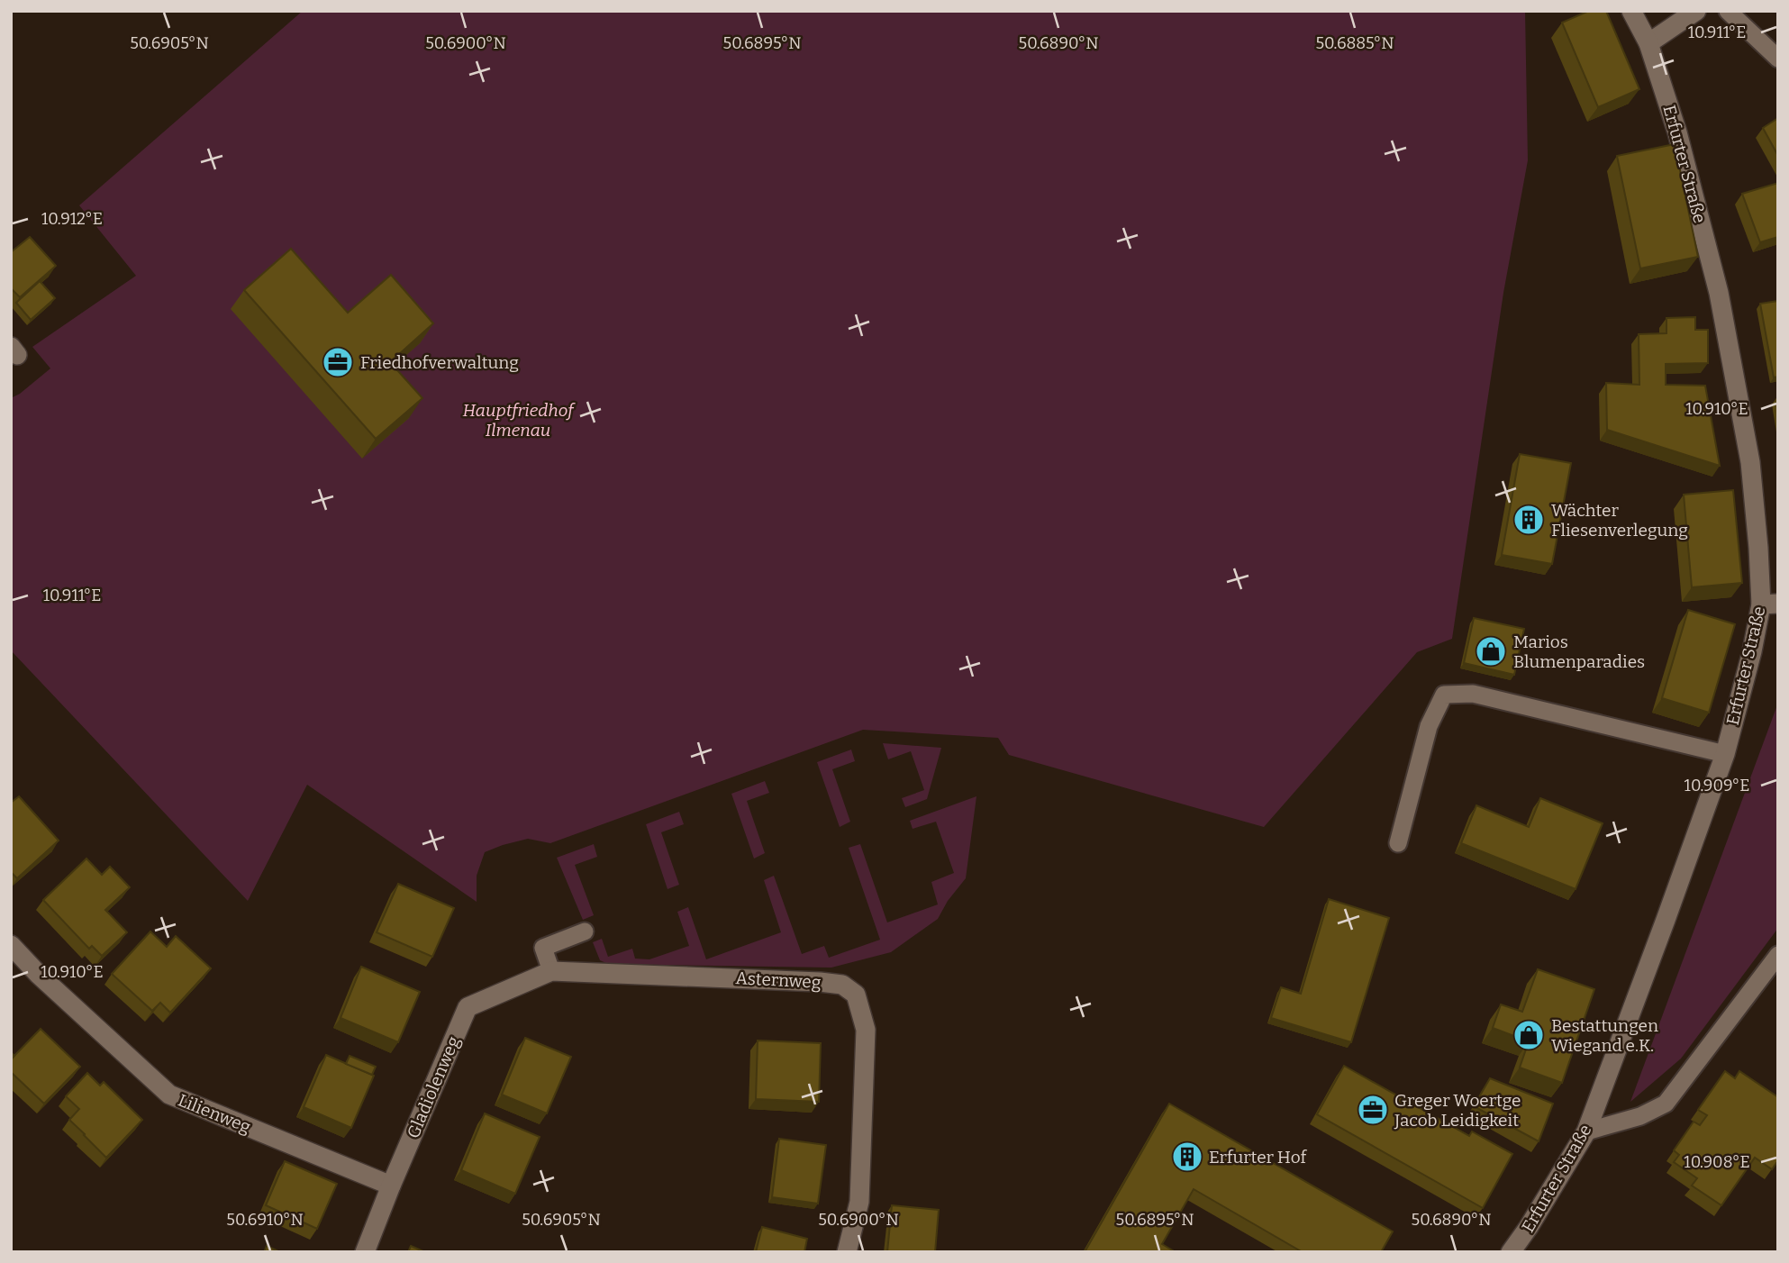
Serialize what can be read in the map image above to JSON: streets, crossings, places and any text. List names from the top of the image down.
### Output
{
  "streets": {
    "street": [
      "Erfurter Straße",
      "Asternweg",
      "Gladiolenweg",
      "Lilienweg"
    ]
  },
  "crossings": [
    ["Asternweg", "Gladiolenweg"],
    ["Gladiolenweg", "Lilienweg"]
  ],
  "parks": ["Hauptfriedhof Ilmenau"],
  "places": {
    "office": ["Friedhofverwaltung", "Greger Woertge Jacob Leidigkeit"],
    "building": ["Wächter Fliesenverlegung", "Erfurter Hof"],
    "shop": ["Marios Blumenparadies", "Bestattungen Wiegand e.K."]
  },
  "coordinates": [
    "10.911°E",
    "50.6905°N",
    "50.6900°N",
    "50.6895°N",
    "50.6890°N",
    "50.6885°N",
    "10.912°E",
    "10.910°E",
    "10.909°E",
    "10.908°E",
    "50.6910°N"
  ]
}
